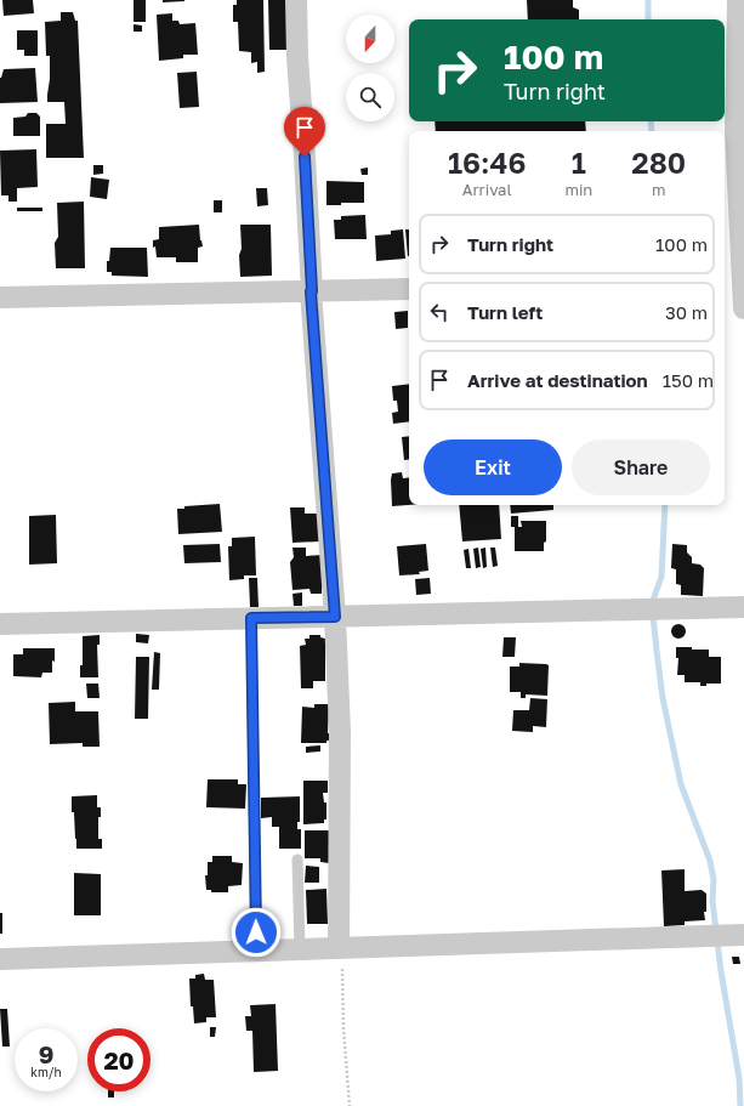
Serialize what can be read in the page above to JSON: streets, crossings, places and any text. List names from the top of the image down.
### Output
{
  "north": "bottom",
  "page": {
    "turn": ["100 m", "Turn right"],
    "eta": [
      "16:46",
      "Arrival",
      "1",
      "min",
      "280",
      "m"
    ],
    "list": [
      {
        "name": "Turn right",
        "value": "100 m"
      },
      {
        "name": "Turn left",
        "value": "30 m"
      },
      {
        "name": "Arrive at destination",
        "value": "150 m"
      }
    ],
    "buttons": ["Exit", "Share"],
    "speed": "9 km/h",
    "limit": "20"
  }
}
